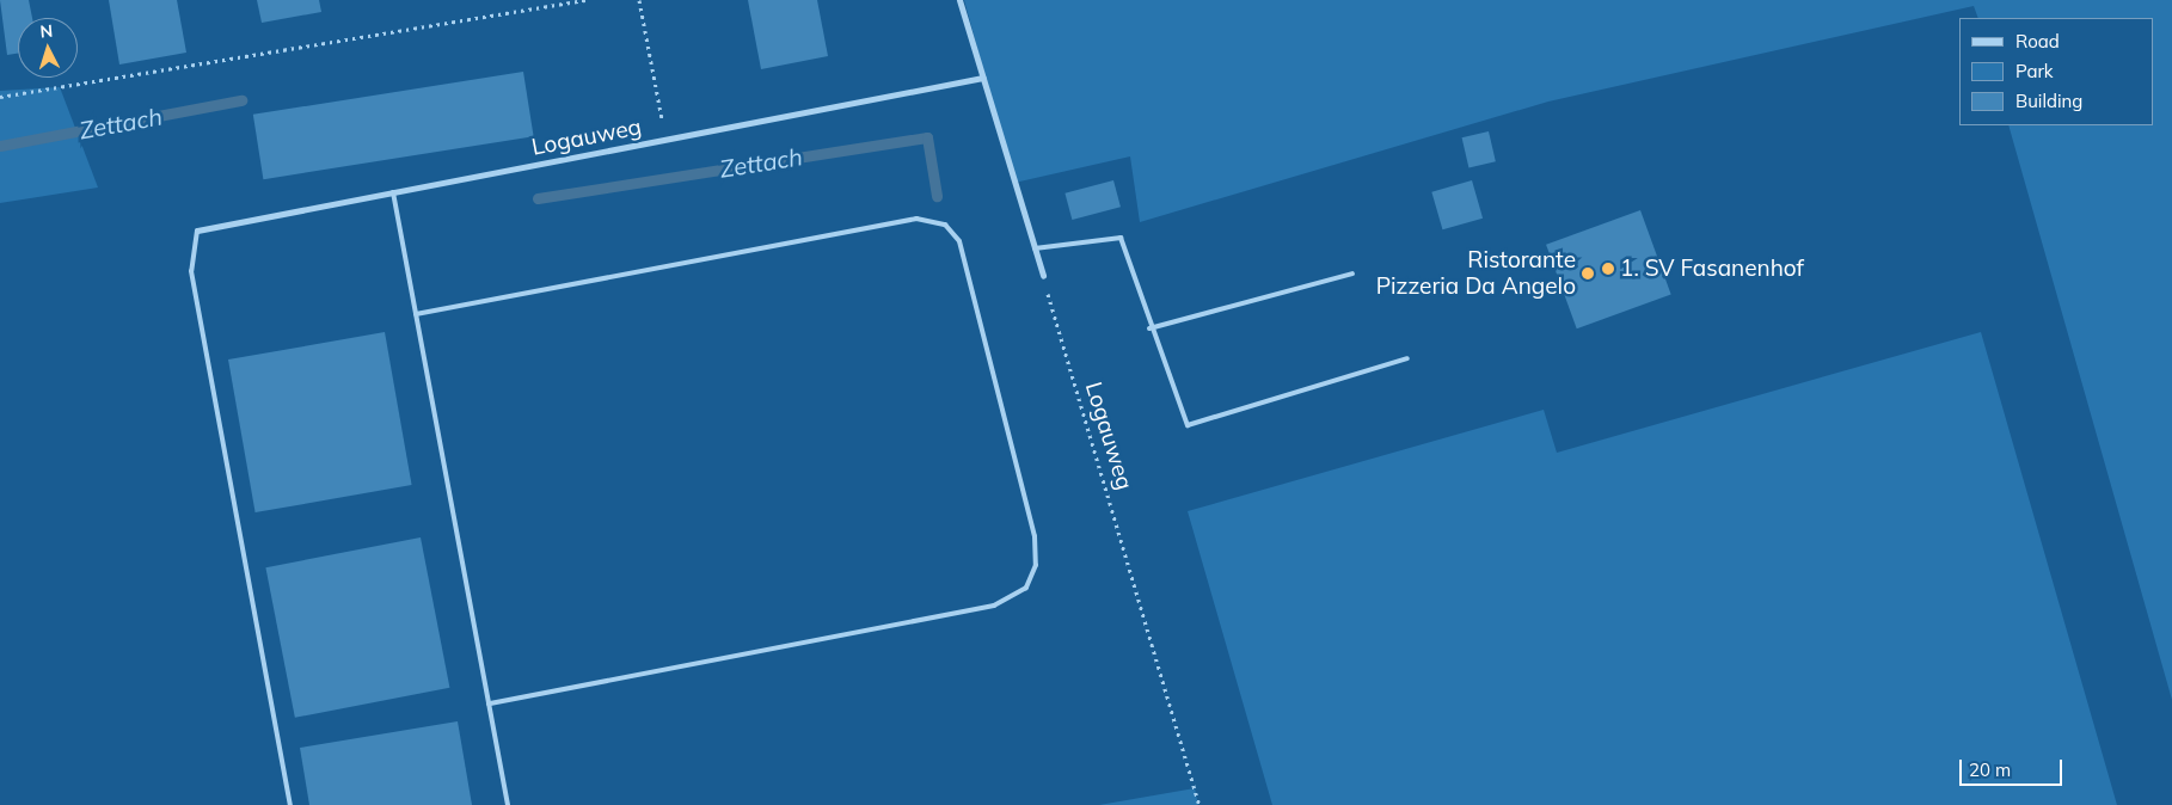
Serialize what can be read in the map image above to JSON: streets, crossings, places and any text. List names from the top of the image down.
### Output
{
  "streets": {
    "street": ["Logauweg"]
  },
  "water": ["Zettach"],
  "places": ["1. SV Fasanenhof", "Ristorante Pizzeria Da Angelo"],
  "legend": ["Road", "Park", "Building"],
  "scale_bar": "20 m",
  "north": "top"
}
